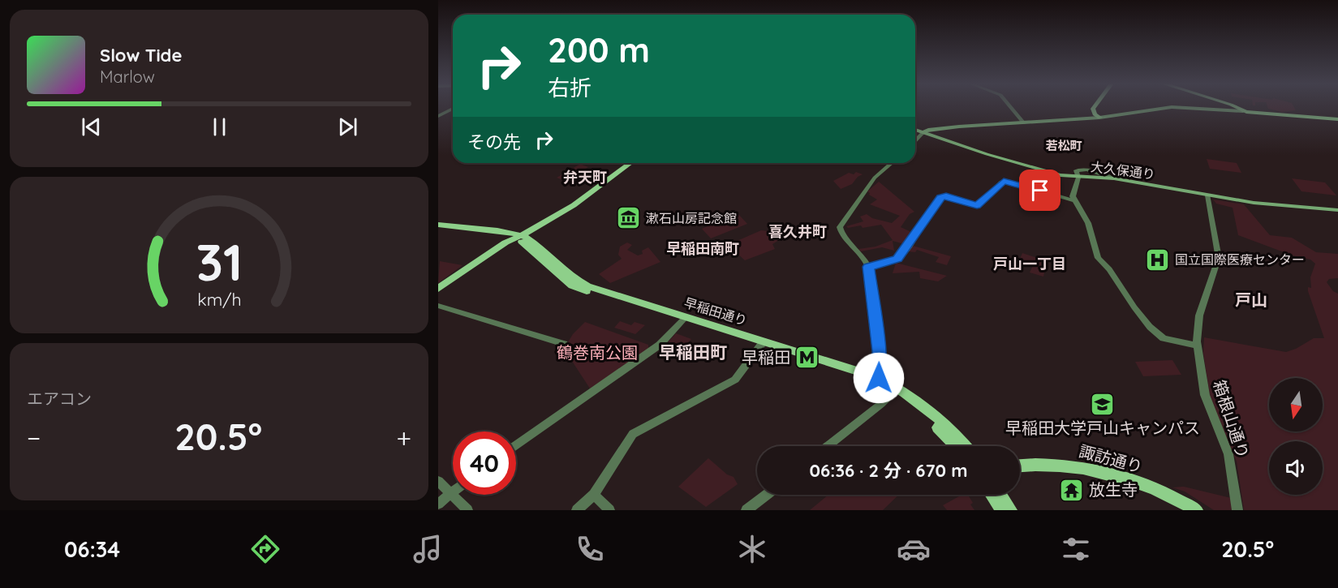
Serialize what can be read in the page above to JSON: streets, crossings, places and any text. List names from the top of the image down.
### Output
{
  "streets": {
    "main road": ["大久保通り", "早稲田通り", "諏訪通り"],
    "street": ["箱根山通り"]
  },
  "crossings": [
    ["大久保通り", "箱根山通り"]
  ],
  "districts": [
    "若松町",
    "弁天町",
    "喜久井町",
    "早稲田南町",
    "戸山一丁目",
    "戸山",
    "早稲田町"
  ],
  "parks": ["鶴巻南公園"],
  "places": {
    "museum": ["漱石山房記念館"],
    "hospital": ["国立国際医療センター"],
    "metro station": ["早稲田"],
    "school or university": ["早稲田大学戸山キャンパス"],
    "temple": ["放生寺"]
  },
  "north": "bottom",
  "page": {
    "turn": ["200 m", "右折"],
    "song": ["Slow Tide", "Marlow"],
    "then": "その先",
    "tile": "エアコン",
    "heat": ["−", "20.5°", "+"],
    "limit": "40",
    "trip": "06:36 · 2 分 · 670 m",
    "tabs": ["06:34", "20.5°"],
    "gauge": ["31", "km/h"]
  }
}
